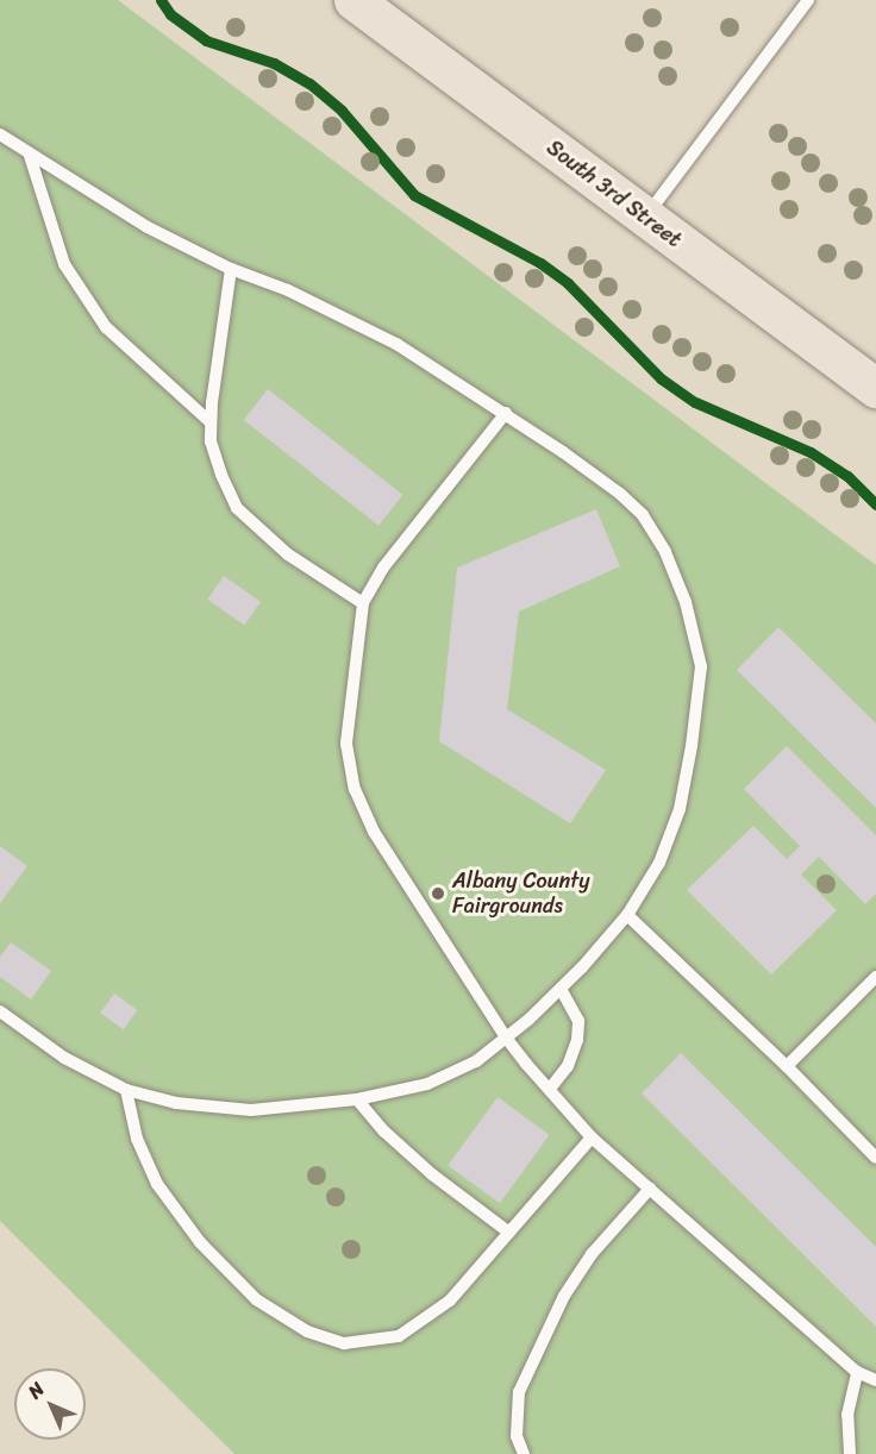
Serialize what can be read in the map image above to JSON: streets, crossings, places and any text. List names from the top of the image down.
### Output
{
  "streets": {
    "highway": ["South 3rd Street"]
  },
  "places": ["Albany County Fairgrounds"],
  "north": "top left"
}
